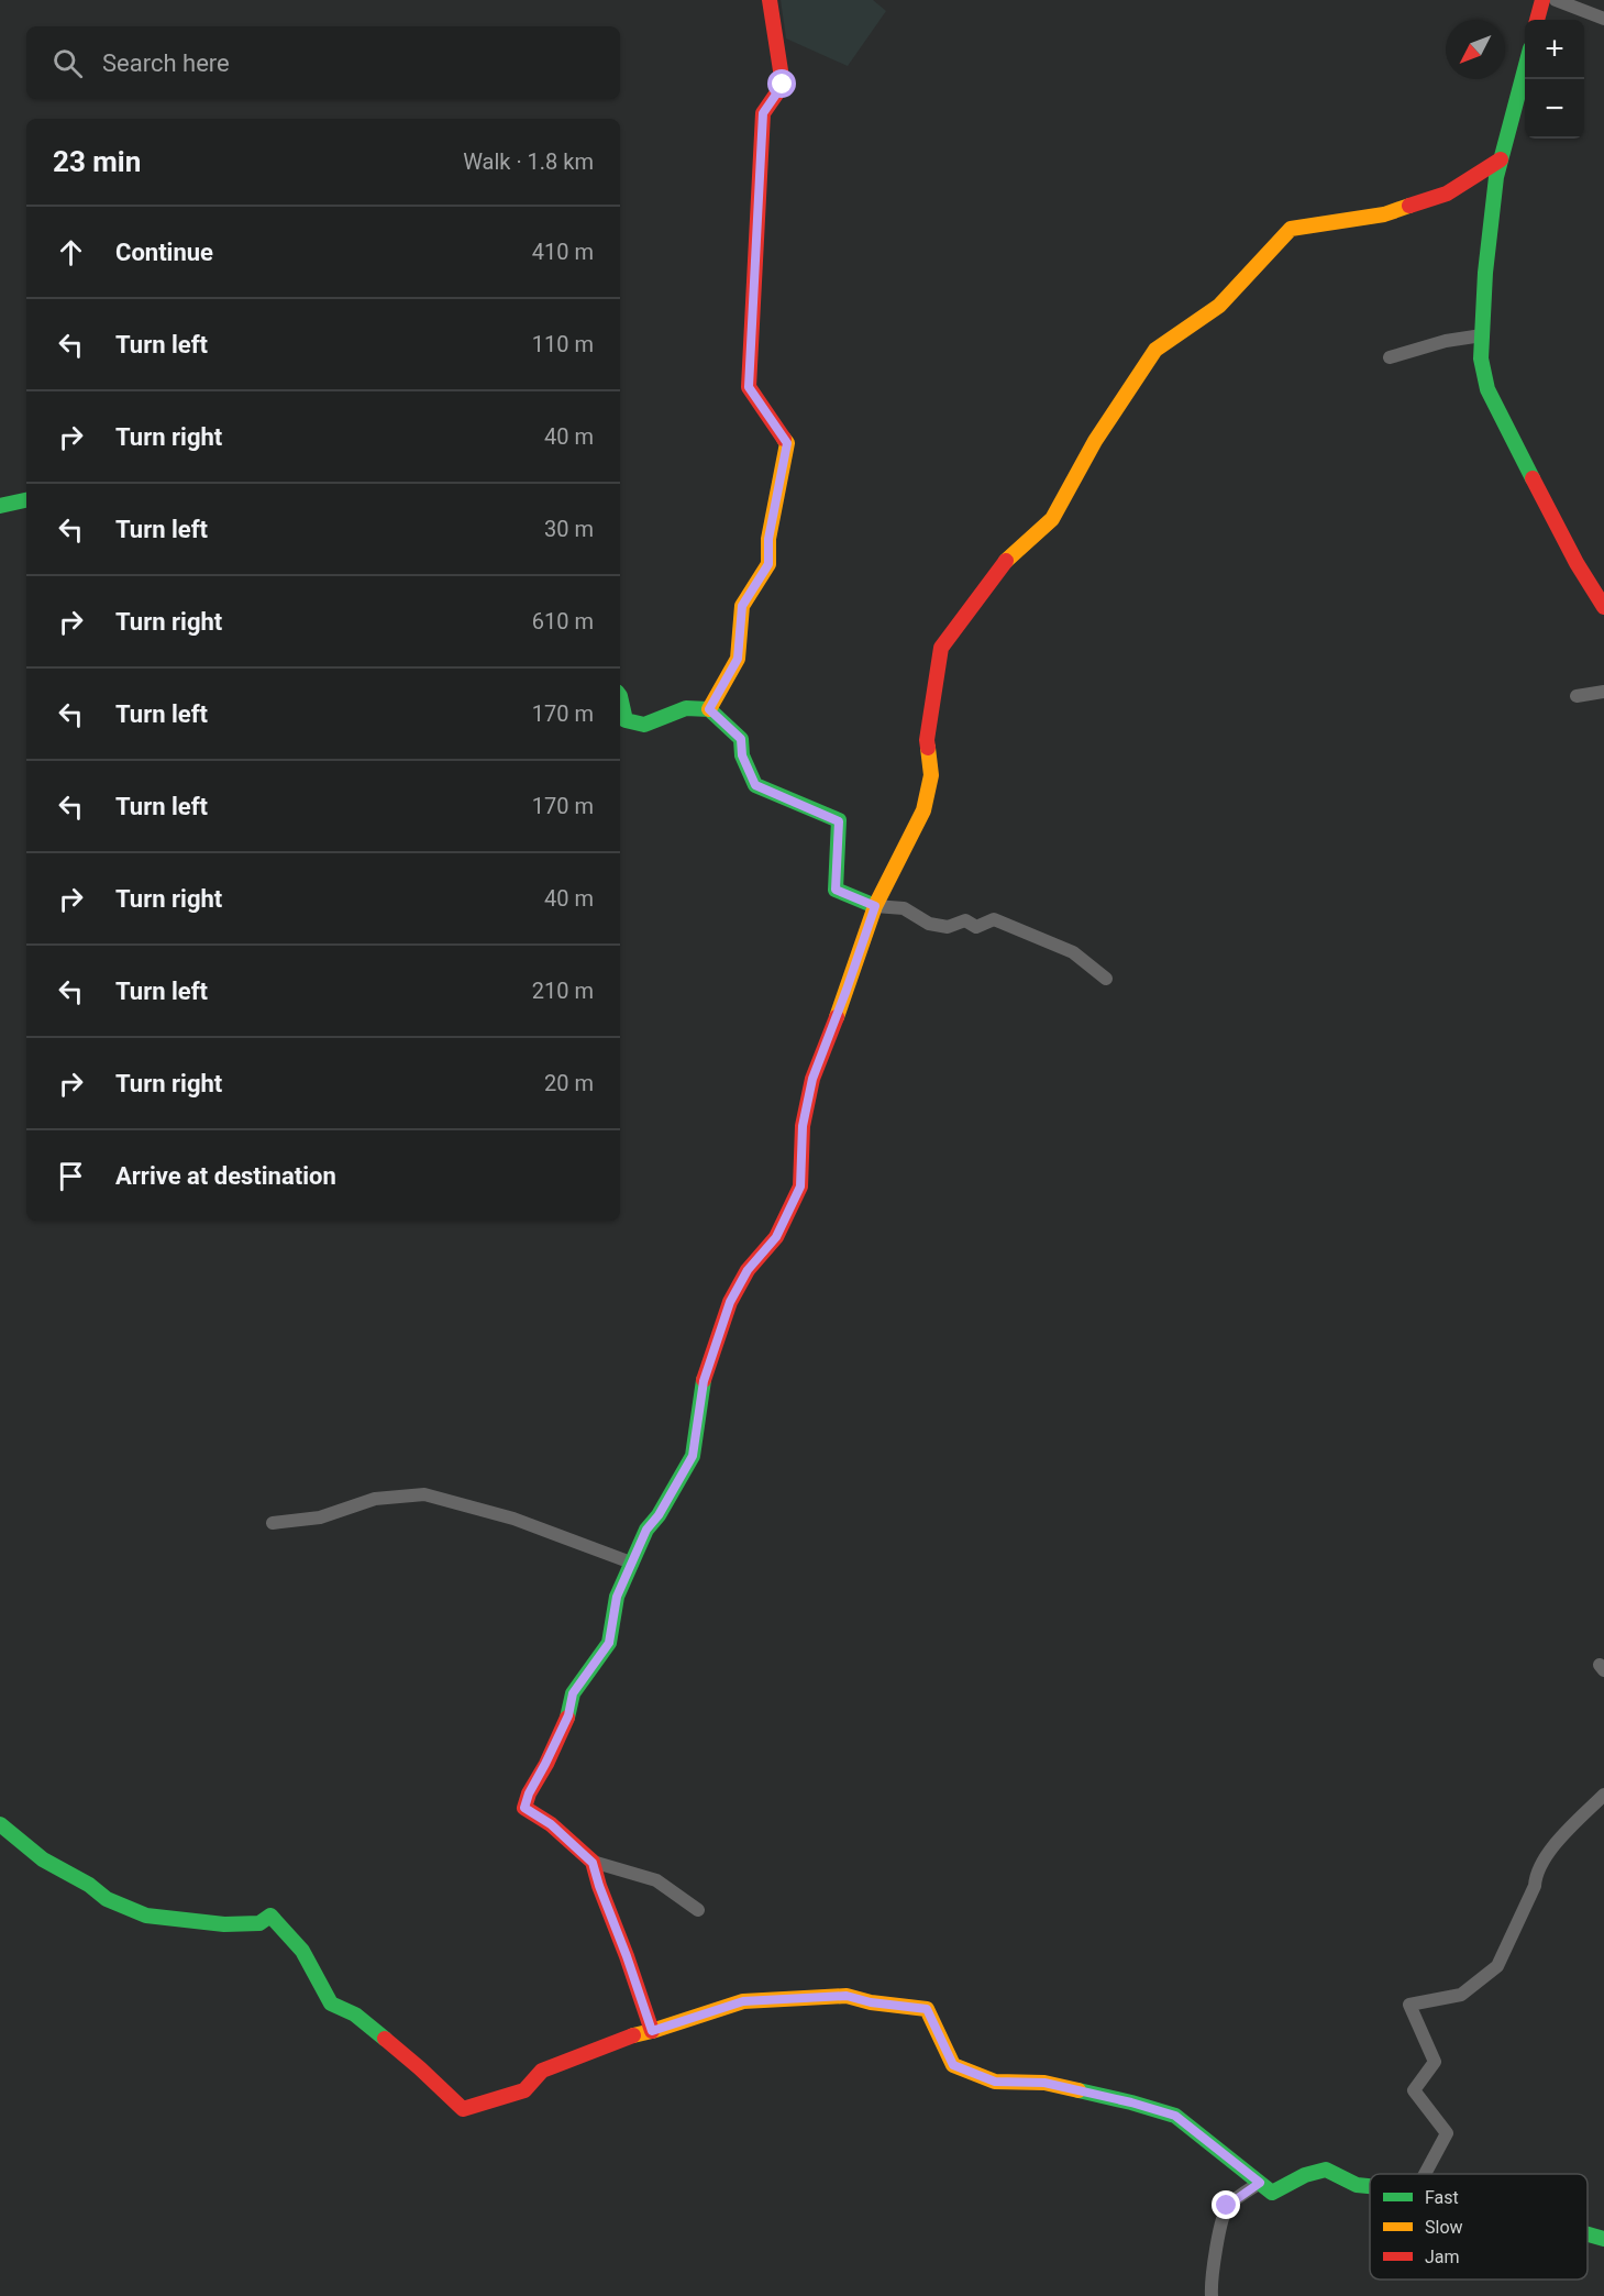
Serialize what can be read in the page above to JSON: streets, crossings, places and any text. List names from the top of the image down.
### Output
{
  "legend": ["Fast", "Slow", "Jam"],
  "north": "bottom left",
  "page": {
    "map_buttons": ["+", "−"],
    "search": "Search here",
    "heading": ["23 min", "Walk · 1.8 km"],
    "list": [
      ["Continue", "410 m"],
      ["Turn left", "110 m"],
      ["Turn right", "40 m"],
      ["Turn left", "30 m"],
      ["Turn right", "610 m"],
      ["Turn left", "170 m"],
      ["Turn left", "170 m"],
      ["Turn right", "40 m"],
      ["Turn left", "210 m"],
      ["Turn right", "20 m"],
      "Arrive at destination"
    ]
  }
}
